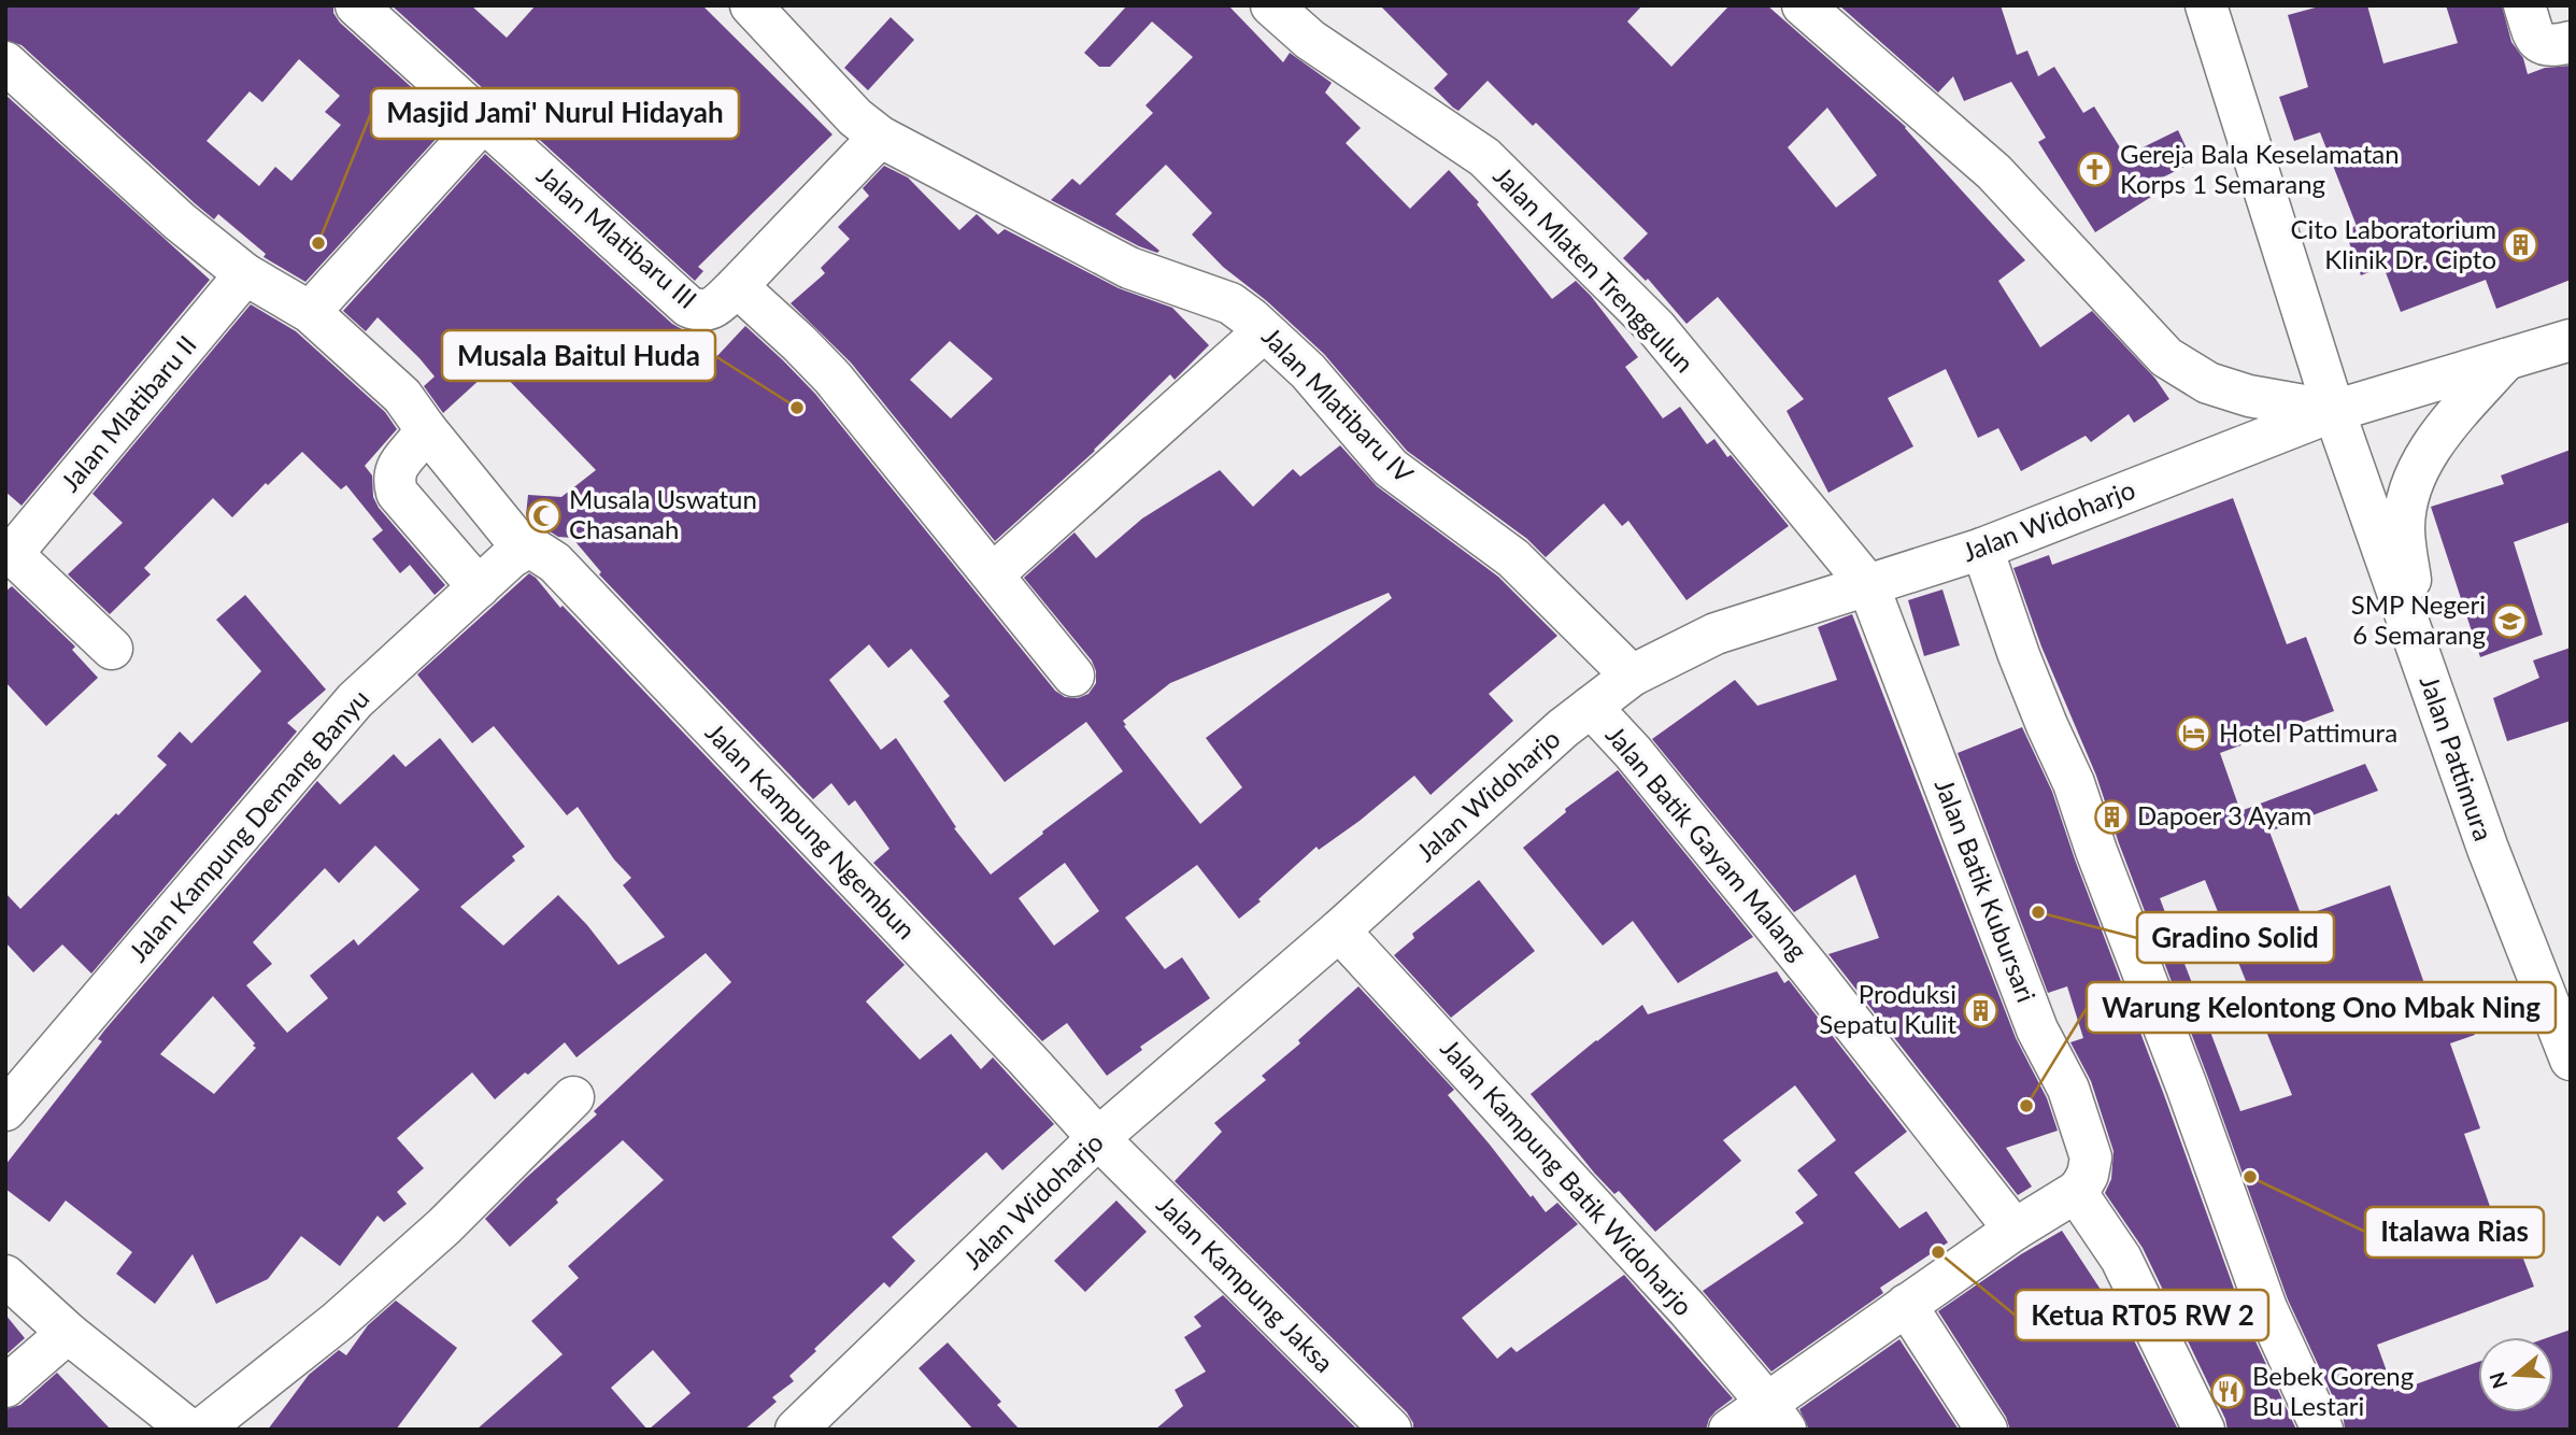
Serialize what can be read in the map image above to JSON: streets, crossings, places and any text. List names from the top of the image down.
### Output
{
  "streets": {
    "main road": [
      "Jalan Mlatibaru III",
      "Jalan Mlaten Trenggulun",
      "Jalan Mlatibaru IV",
      "Jalan Mlatibaru II",
      "Jalan Widoharjo",
      "Jalan Pattimura",
      "Jalan Kampung Demang Banyu",
      "Jalan Kampung Ngembun",
      "Jalan Batik Gayam Malang",
      "Jalan Batik Kubursari",
      "Jalan Kampung Batik Widoharjo",
      "Jalan Kampung Jaksa"
    ]
  },
  "crossings": [
    ["Jalan Mlaten Trenggulun", "Jalan Widoharjo"],
    ["Jalan Mlaten Trenggulun", "Jalan Batik Kubursari"],
    ["Jalan Mlatibaru IV", "Jalan Widoharjo"],
    ["Jalan Widoharjo", "Jalan Pattimura"],
    ["Jalan Widoharjo", "Jalan Kampung Ngembun"],
    ["Jalan Widoharjo", "Jalan Batik Gayam Malang"],
    ["Jalan Widoharjo", "Jalan Batik Kubursari"],
    ["Jalan Widoharjo", "Jalan Kampung Batik Widoharjo"],
    ["Jalan Widoharjo", "Jalan Kampung Jaksa"],
    ["Jalan Kampung Demang Banyu", "Jalan Kampung Ngembun"],
    ["Jalan Kampung Ngembun", "Jalan Kampung Jaksa"]
  ],
  "places": {
    "church": ["Gereja Bala Keselamatan Korps 1 Semarang"],
    "other": [
      "Masjid Jami' Nurul Hidayah",
      "Musala Baitul Huda",
      "Gradino Solid",
      "Warung Kelontong Ono Mbak Ning",
      "Italawa Rias",
      "Ketua RT05 RW 2"
    ],
    "building": ["Cito Laboratorium Klinik Dr. Cipto", "Dapoer 3 Ayam", "Produksi Sepatu Kulit"],
    "mosque": ["Musala Uswatun Chasanah"],
    "school or university": ["SMP Negeri 6 Semarang"],
    "hotel": ["Hotel Pattimura"],
    "restaurant": ["Bebek Goreng Bu Lestari"]
  },
  "north": "left"
}
